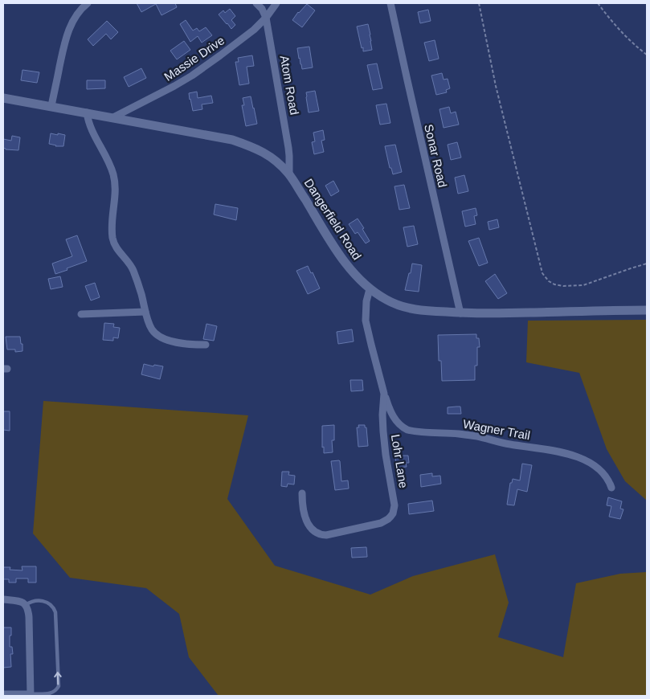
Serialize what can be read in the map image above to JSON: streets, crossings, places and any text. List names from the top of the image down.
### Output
{
  "streets": {
    "street": [
      "Massie Drive",
      "Atom Road",
      "Sonar Road",
      "Dangerfield Road",
      "Wagner Trail",
      "Lohr Lane"
    ]
  },
  "crossings": [
    ["Massie Drive", "Atom Road"],
    ["Massie Drive", "Dangerfield Road"],
    ["Atom Road", "Dangerfield Road"],
    ["Sonar Road", "Dangerfield Road"],
    ["Dangerfield Road", "Lohr Lane"],
    ["Wagner Trail", "Lohr Lane"]
  ]
}
